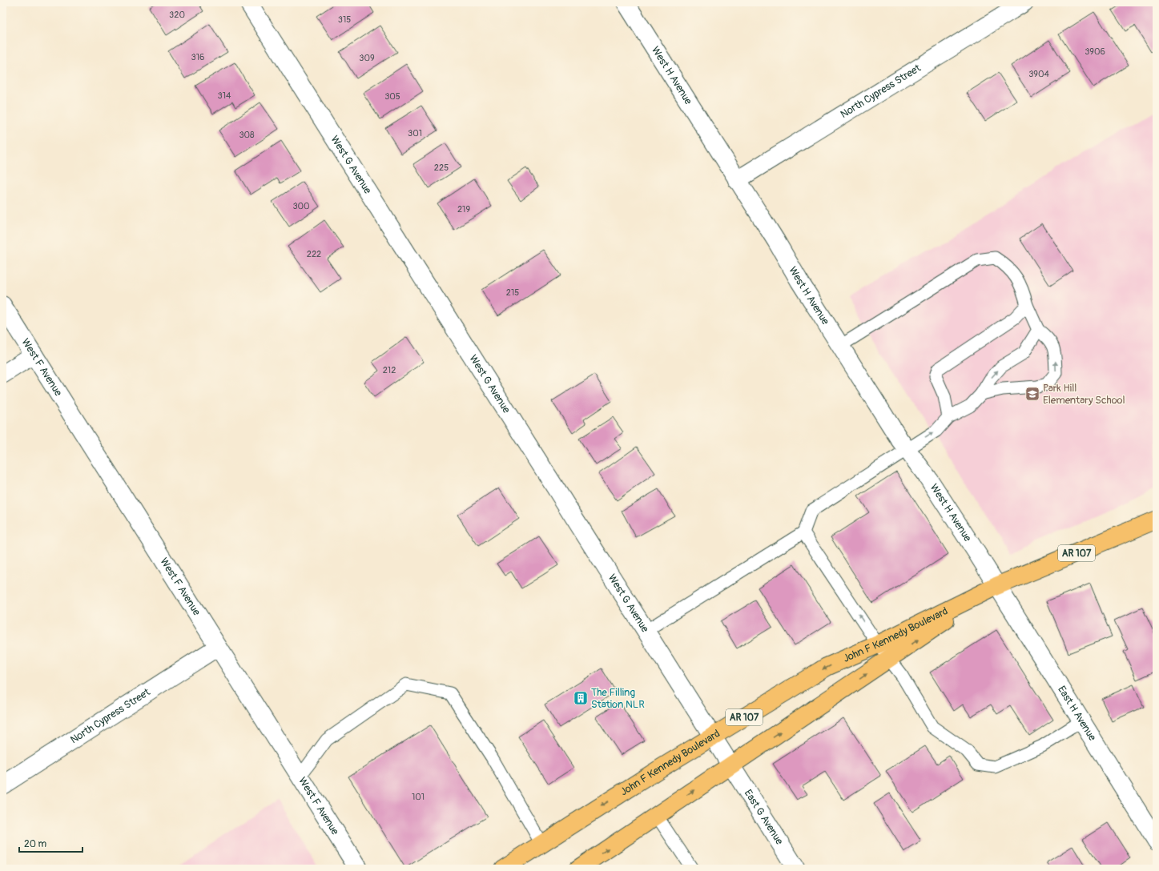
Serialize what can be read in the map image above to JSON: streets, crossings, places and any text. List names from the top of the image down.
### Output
{
  "streets": {
    "main road": ["AR 107", "John F Kennedy Boulevard"],
    "street": [
      "West H Avenue",
      "North Cypress Street",
      "West G Avenue",
      "West F Avenue",
      "East H Avenue",
      "East G Avenue"
    ]
  },
  "crossings": [
    ["West H Avenue", "North Cypress Street"],
    ["West H Avenue", "John F Kennedy Boulevard"],
    ["West H Avenue", "East H Avenue"],
    ["North Cypress Street", "West F Avenue"],
    ["West G Avenue", "John F Kennedy Boulevard"],
    ["West G Avenue", "East G Avenue"],
    ["John F Kennedy Boulevard", "East H Avenue"],
    ["John F Kennedy Boulevard", "East G Avenue"]
  ],
  "places": {
    "school or university": ["Park Hill Elementary School"],
    "building": ["The Filling Station NLR"]
  },
  "house_numbers": [
    "320",
    "315",
    "3906",
    "316",
    "309",
    "3904",
    "314",
    "305",
    "301",
    "308",
    "225",
    "300",
    "219",
    "222",
    "215",
    "212",
    "101"
  ],
  "scale_bar": "20 m"
}
